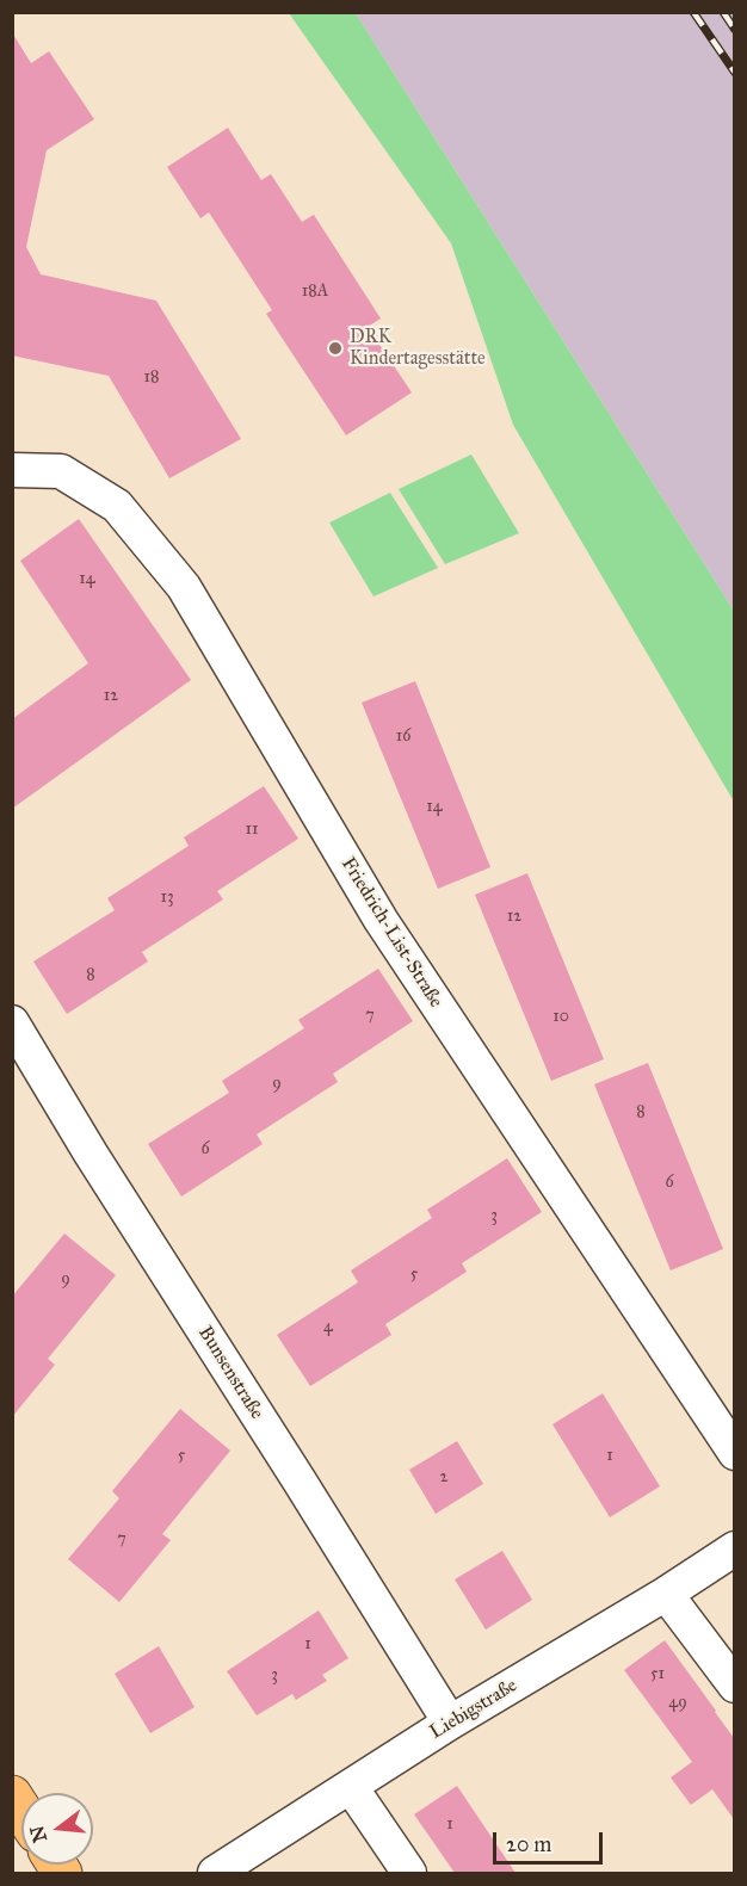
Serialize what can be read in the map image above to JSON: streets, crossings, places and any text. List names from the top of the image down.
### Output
{
  "streets": {
    "street": ["Friedrich-List-Straße", "Bunsenstraße", "Liebigstraße"]
  },
  "crossings": [
    ["Bunsenstraße", "Liebigstraße"]
  ],
  "places": ["DRK Kindertagesstätte"],
  "house_numbers": [
    "18A",
    "18",
    "14",
    "12",
    "16",
    "14",
    "11",
    "13",
    "12",
    "8",
    "7",
    "10",
    "9",
    "8",
    "6",
    "6",
    "3",
    "5",
    "9",
    "4",
    "5",
    "1",
    "2",
    "7",
    "1",
    "51",
    "3",
    "49",
    "1"
  ],
  "scale_bar": "20 m",
  "north": "left"
}
